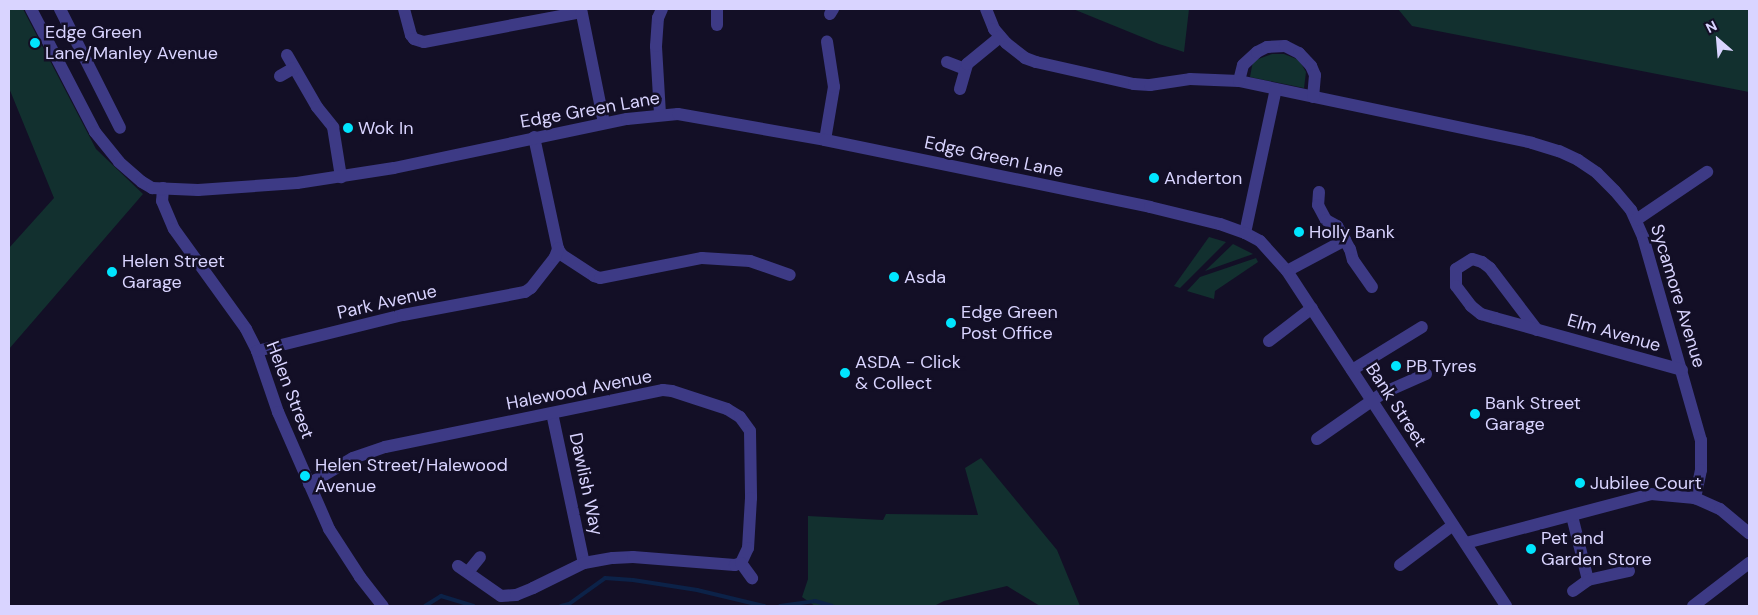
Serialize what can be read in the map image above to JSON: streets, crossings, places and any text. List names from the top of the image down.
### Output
{
  "streets": {
    "street": [
      "Edge Green Lane",
      "Sycamore Avenue",
      "Park Avenue",
      "Elm Avenue",
      "Helen Street",
      "Halewood Avenue",
      "Bank Street",
      "Dawlish Way"
    ]
  },
  "crossings": [
    ["Edge Green Lane", "Helen Street"],
    ["Edge Green Lane", "Bank Street"],
    ["Sycamore Avenue", "Elm Avenue"],
    ["Park Avenue", "Helen Street"],
    ["Helen Street", "Halewood Avenue"],
    ["Halewood Avenue", "Dawlish Way"]
  ],
  "places": [
    "Edge Green Lane/Manley Avenue",
    "Wok In",
    "Anderton",
    "Holly Bank",
    "Helen Street Garage",
    "Asda",
    "Edge Green Post Office",
    "PB Tyres",
    "ASDA - Click & Collect",
    "Bank Street Garage",
    "Helen Street/Halewood Avenue",
    "Jubilee Court",
    "Pet and Garden Store"
  ],
  "north": "top left"
}
